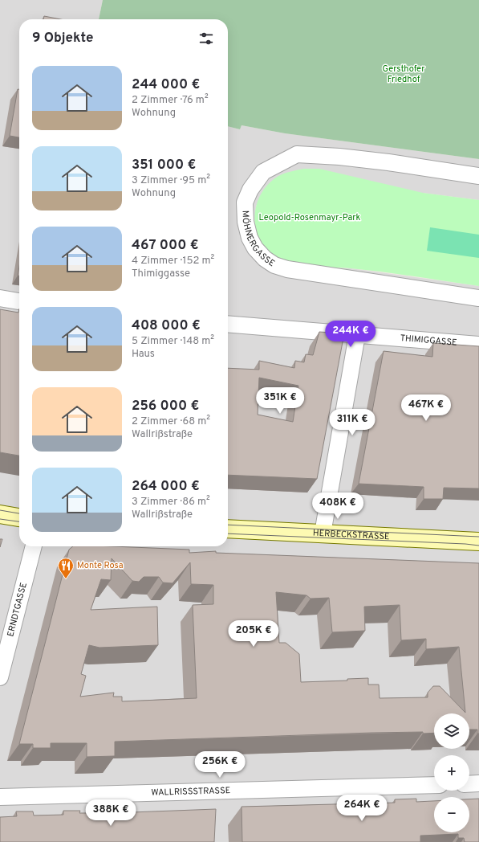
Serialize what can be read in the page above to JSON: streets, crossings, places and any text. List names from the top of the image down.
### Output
{
  "streets": {
    "street": [
      "MÖHNERGASSE",
      "THIMIGGASSE",
      "HERBECKSTRASSE",
      "ERNDTGASSE",
      "WALLRISSSTRASSE"
    ]
  },
  "parks": ["Gersthofer Friedhof", "Leopold-Rosenmayr-Park"],
  "places": {
    "restaurant": ["Monte Rosa"]
  },
  "page": {
    "heading": "9 Objekte",
    "list": [
      {
        "name": "244 000 €",
        "note": "2 Zimmer · 76 m² · Wohnung"
      },
      {
        "name": "351 000 €",
        "note": "3 Zimmer · 95 m² · Wohnung"
      },
      {
        "name": "467 000 €",
        "note": "4 Zimmer · 152 m² · Thimiggasse"
      },
      {
        "name": "408 000 €",
        "note": "5 Zimmer · 148 m² · Haus"
      },
      {
        "name": "256 000 €",
        "note": "2 Zimmer · 68 m² · Wallrißstraße"
      },
      {
        "name": "264 000 €",
        "note": "3 Zimmer · 86 m² · Wallrißstraße"
      }
    ],
    "price": [
      "244K €",
      "351K €",
      "467K €",
      "311K €",
      "408K €",
      "205K €",
      "256K €",
      "264K €",
      "388K €"
    ],
    "map_buttons": ["+", "−"]
  }
}
